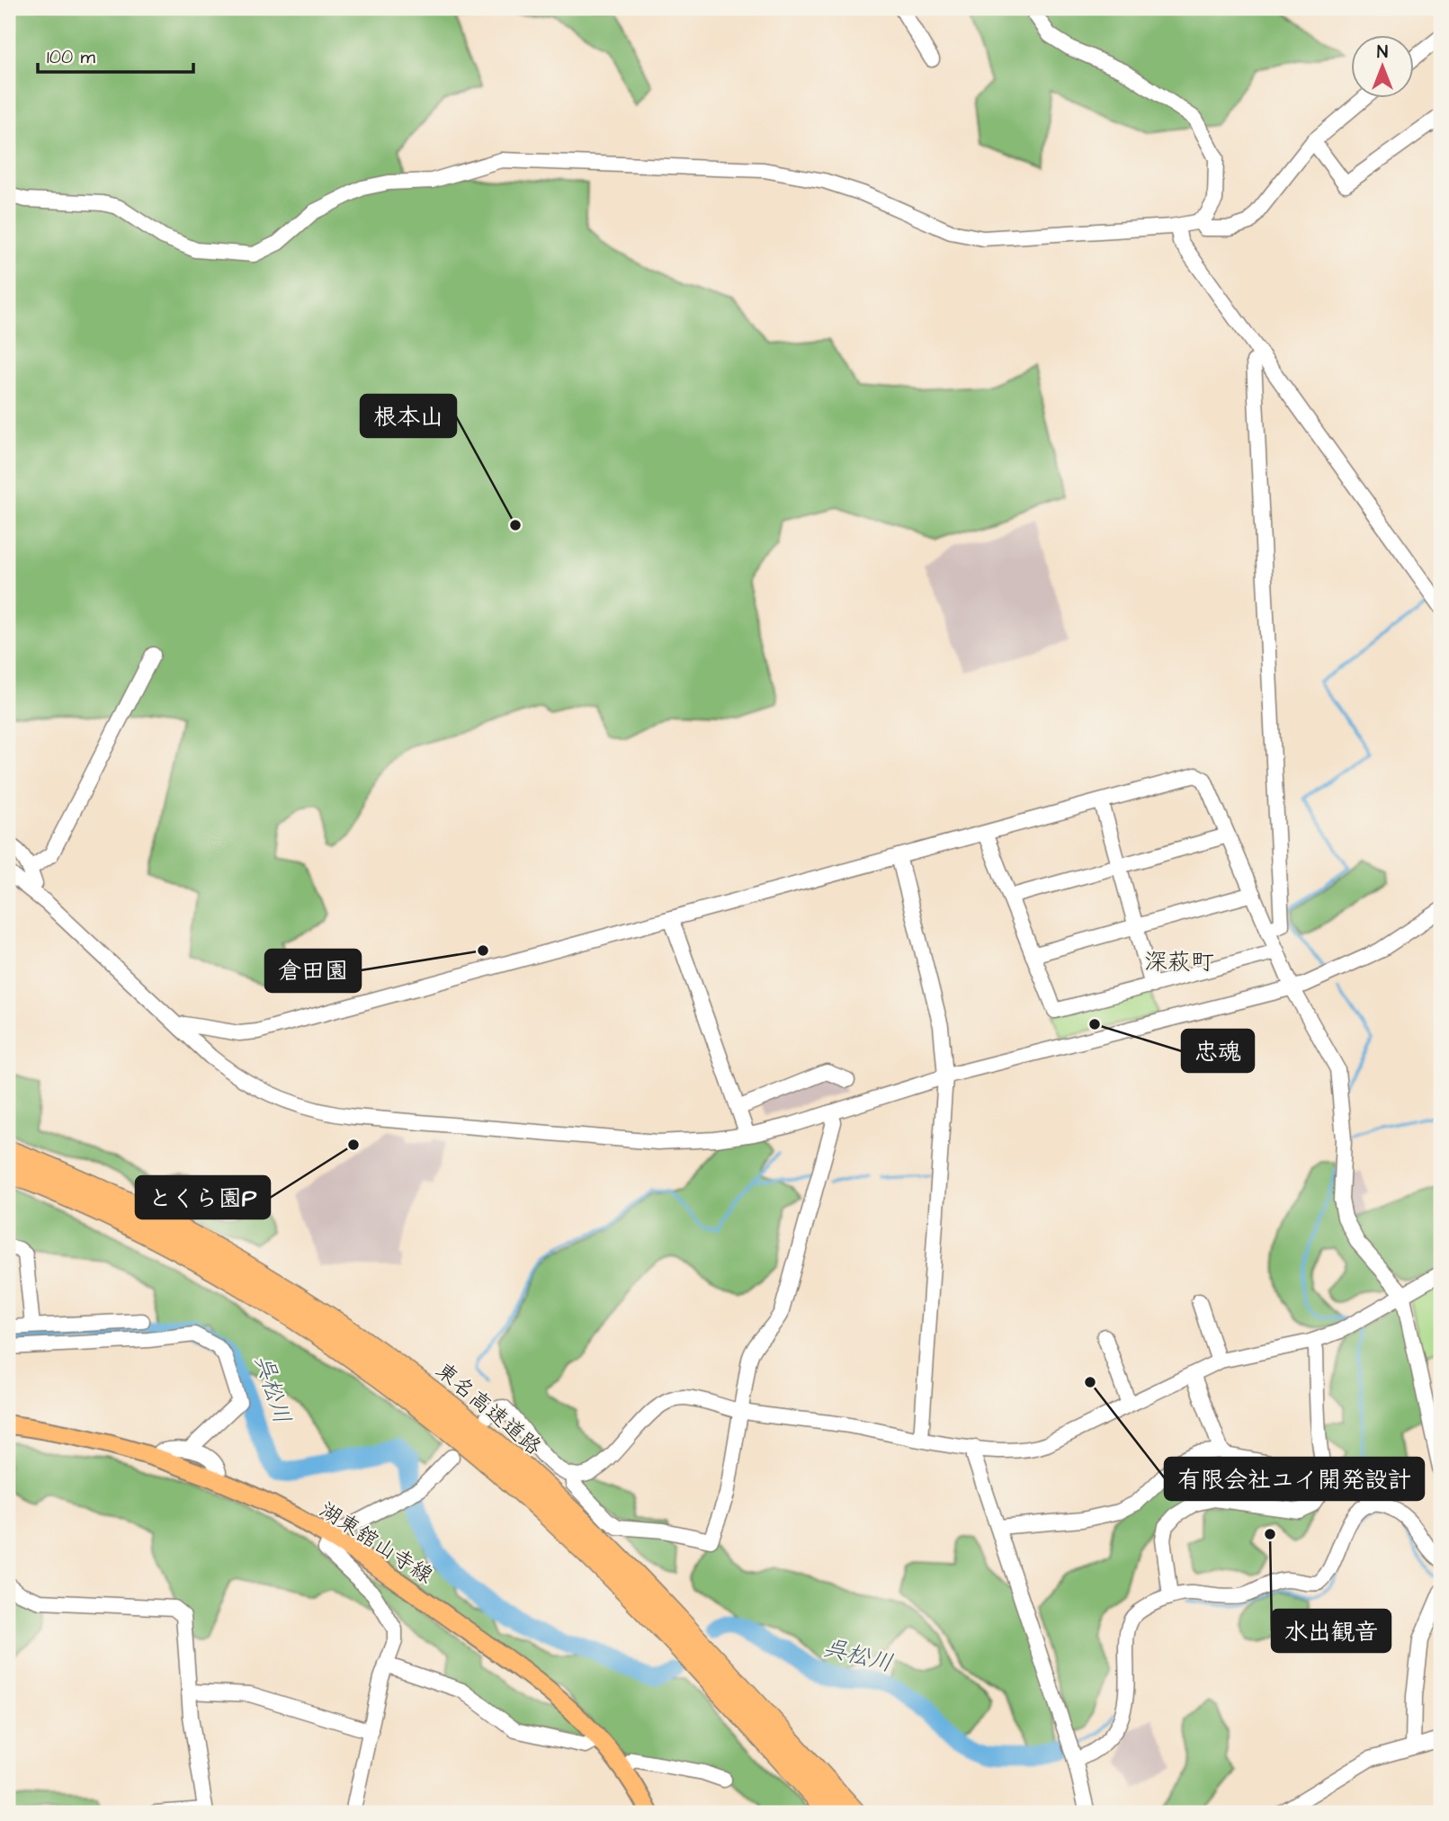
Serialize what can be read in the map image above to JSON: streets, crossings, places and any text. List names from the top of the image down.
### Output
{
  "streets": {
    "highway": ["東名高速道路"],
    "main road": ["湖東舘山寺線"]
  },
  "districts": ["深萩町"],
  "water": ["呉松川"],
  "places": [
    "根本山",
    "倉田園",
    "忠魂",
    "とくら園P",
    "有限会社ユイ開発設計",
    "水出観音"
  ],
  "scale_bar": "100 m",
  "north": "top"
}
